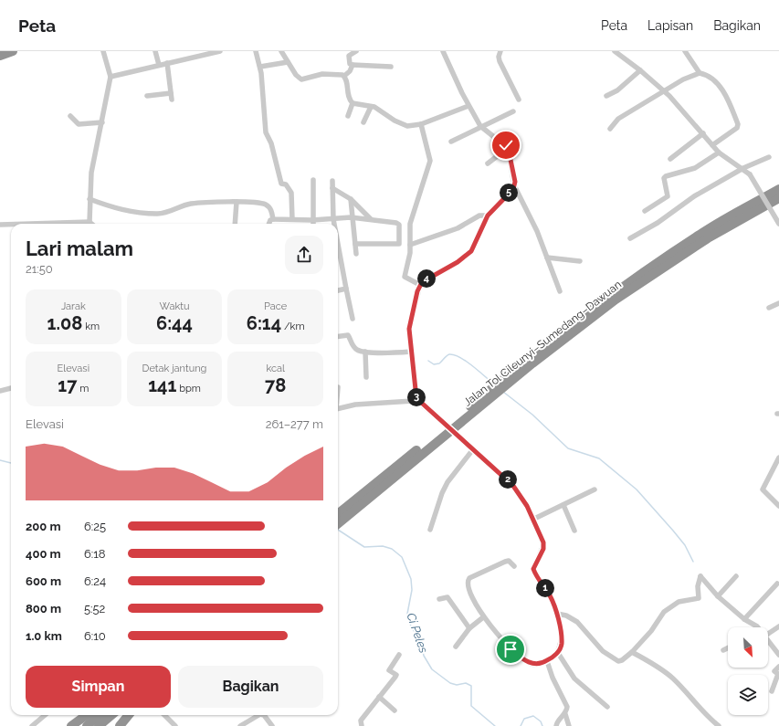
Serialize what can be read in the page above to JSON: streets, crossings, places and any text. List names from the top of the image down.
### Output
{
  "streets": {
    "highway": ["Jalan Tol Cileunyi–Sumedang–Dawuan"]
  },
  "water": ["Ci Peles"],
  "north": "bottom right",
  "page": {
    "header": "Peta",
    "nav": ["Peta", "Lapisan", "Bagikan"],
    "pins": [
      "5",
      "4",
      "3",
      "2",
      "1"
    ],
    "heading": ["Lari malam", "21:50"],
    "stats": [
      ["Jarak", "1.08 km"],
      ["Waktu", "6:44"],
      ["Pace", "6:14 /km"],
      ["Elevasi", "17 m"],
      ["Detak jantung", "141 bpm"],
      ["kcal", "78"]
    ],
    "chart": ["Elevasi", "261–277 m"],
    "list": [
      {
        "name": "200 m",
        "note": "6:25"
      },
      {
        "name": "400 m",
        "note": "6:18"
      },
      {
        "name": "600 m",
        "note": "6:24"
      },
      {
        "name": "800 m",
        "note": "5:52"
      },
      {
        "name": "1.0 km",
        "note": "6:10"
      }
    ],
    "buttons": ["Simpan", "Bagikan"]
  }
}
